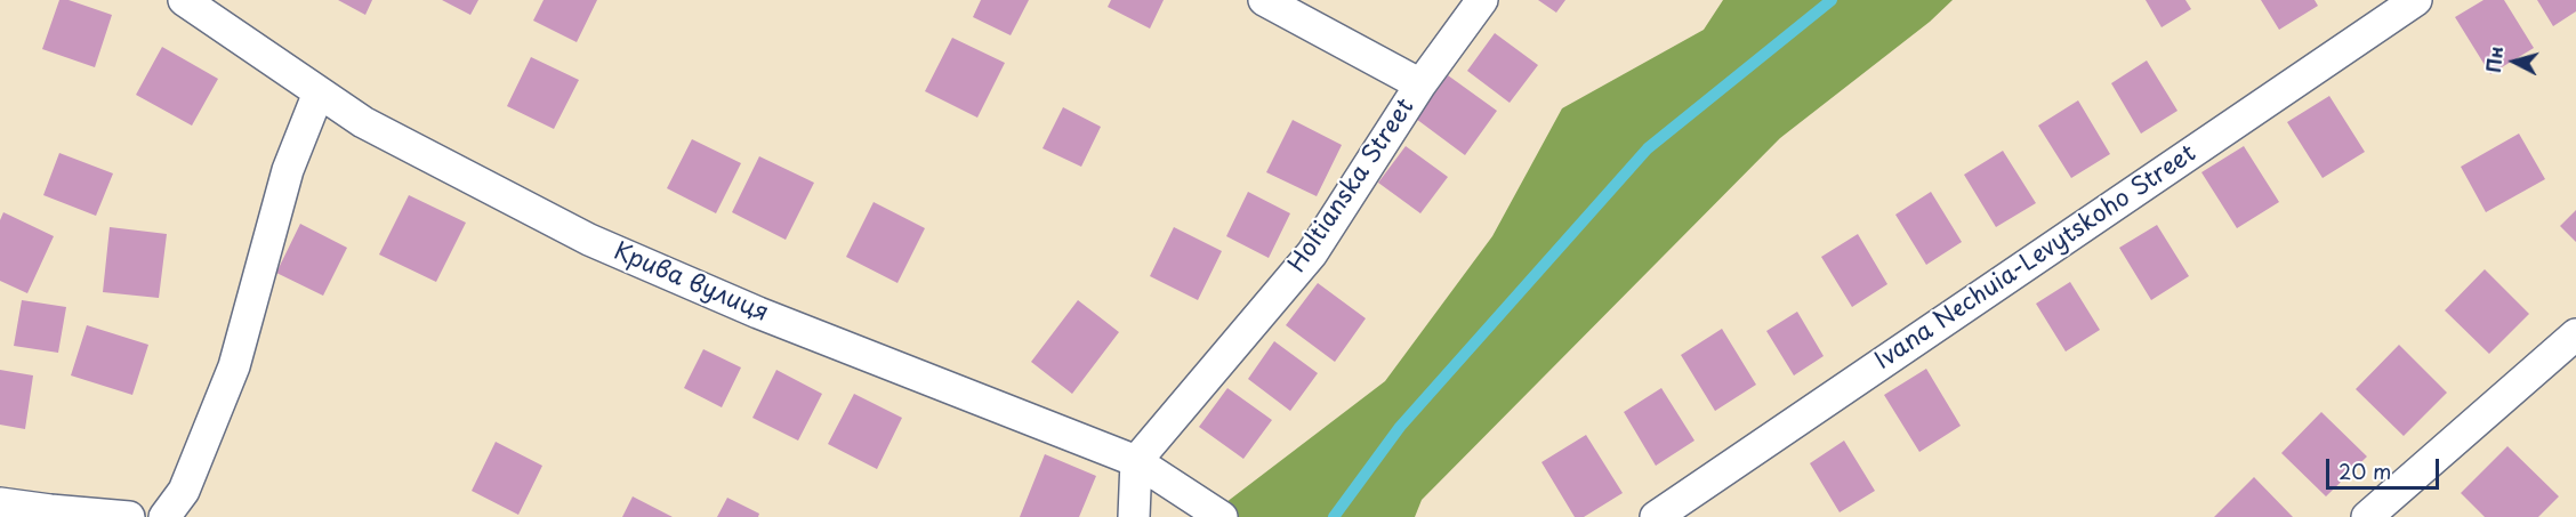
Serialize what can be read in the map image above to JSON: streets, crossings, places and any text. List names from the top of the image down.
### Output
{
  "streets": {
    "street": ["Holtianska Street", "Ivana Nechuia-Levytskoho Street", "Крива вулиця"]
  },
  "crossings": [
    ["Holtianska Street", "Крива вулиця"]
  ],
  "scale_bar": "20 m",
  "north": "left"
}
